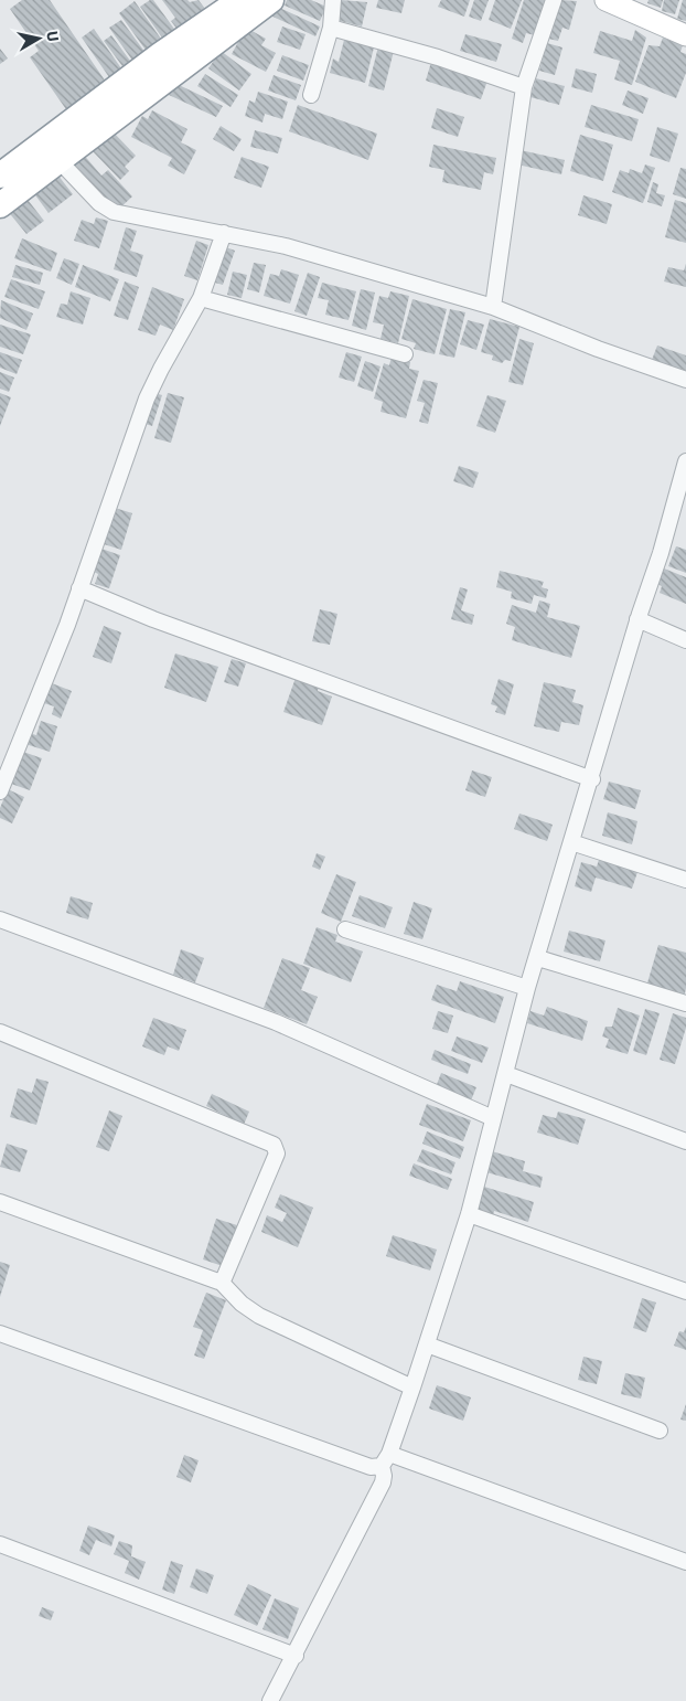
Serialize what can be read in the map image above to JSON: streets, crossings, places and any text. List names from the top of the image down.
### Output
{
  "north": "right"
}
